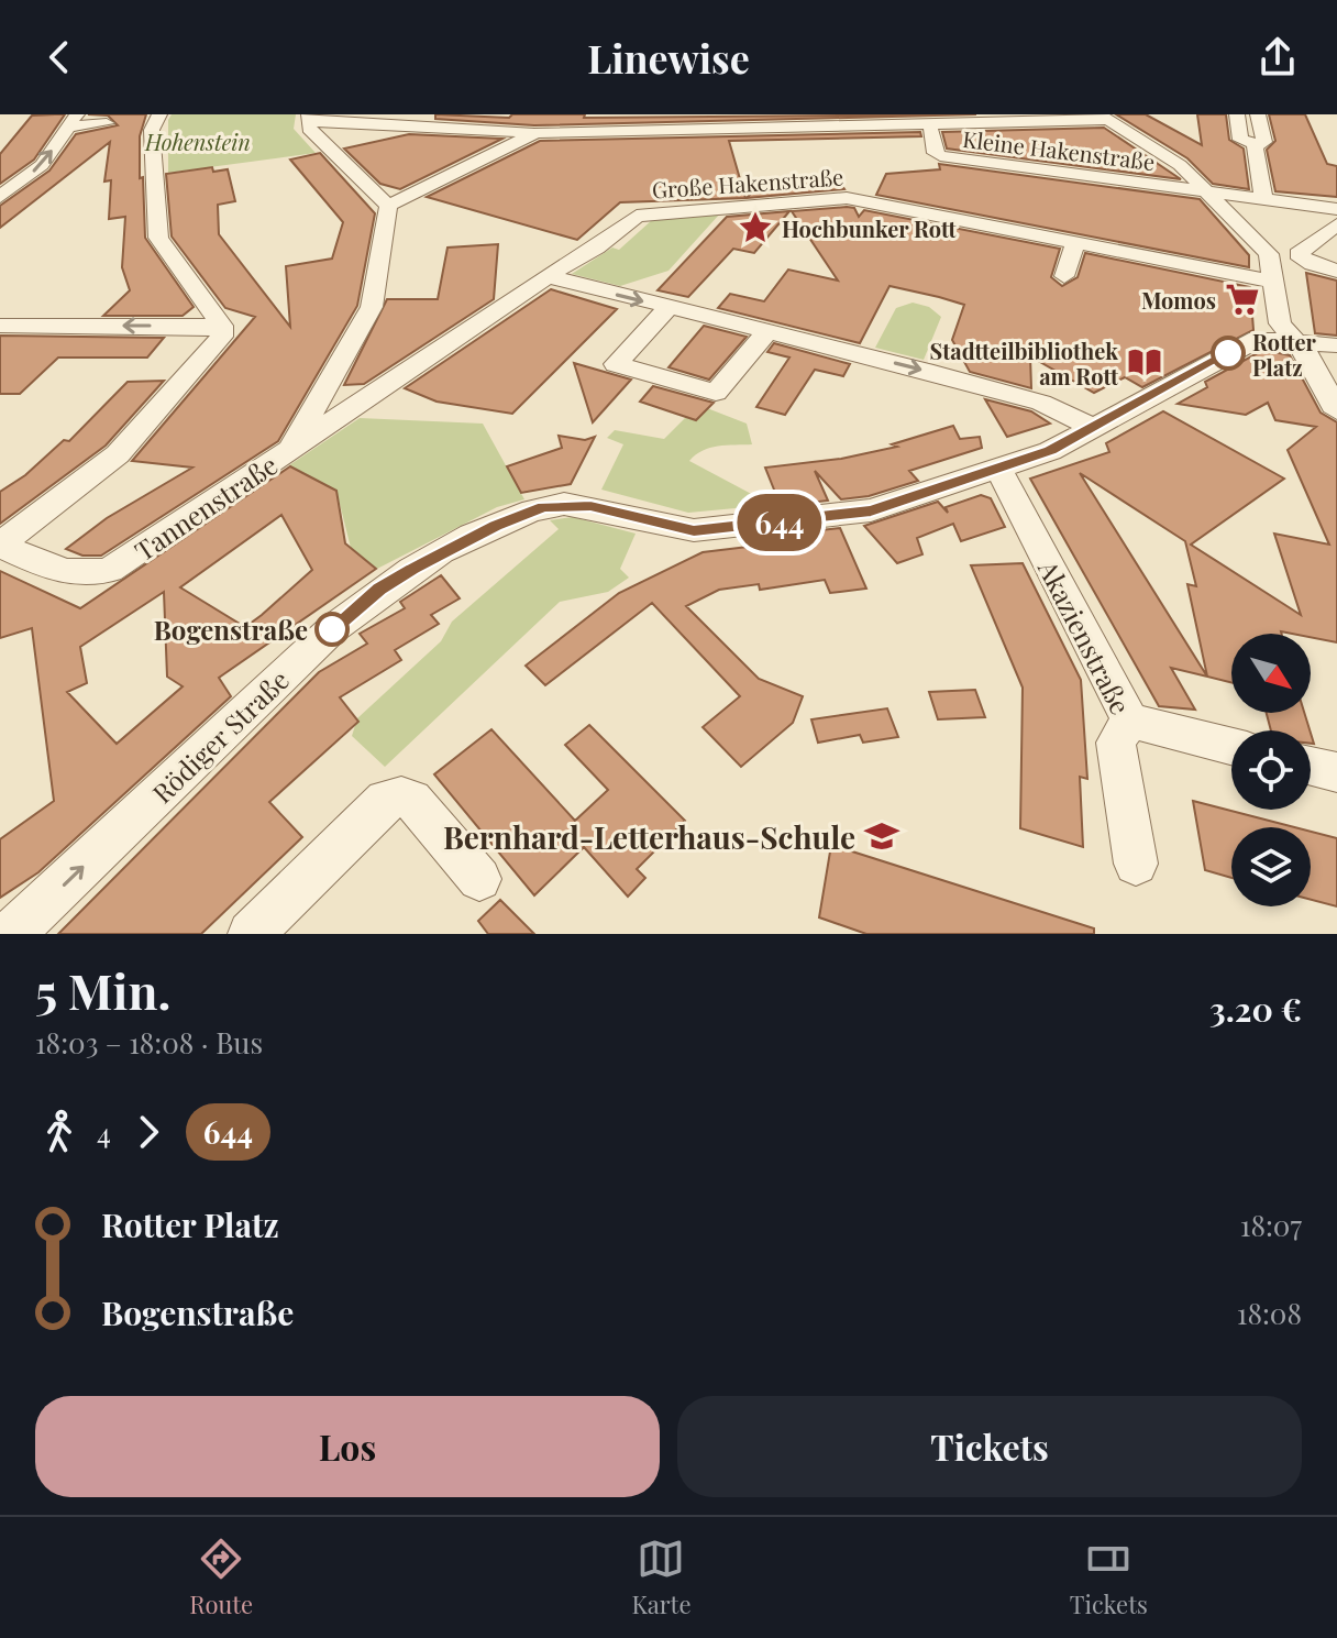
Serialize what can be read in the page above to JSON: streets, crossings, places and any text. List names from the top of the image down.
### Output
{
  "streets": {
    "street": [
      "Kleine Hakenstraße",
      "Große Hakenstraße",
      "Tannenstraße",
      "Akazienstraße",
      "Rödiger Straße"
    ]
  },
  "crossings": [
    ["Große Hakenstraße", "Tannenstraße"],
    ["Akazienstraße", "Rödiger Straße"]
  ],
  "one_way": ["Rödiger Straße"],
  "parks": ["Hohenstein"],
  "places": {
    "place": ["Hochbunker Rott"],
    "supermarket": ["Momos"],
    "other": ["Rotter Platz", "Bogenstraße"],
    "library": ["Stadtteilbibliothek am Rott"],
    "school or university": ["Bernhard-Letterhaus-Schule"]
  },
  "lines": ["bus line 644"],
  "north": "bottom right",
  "page": {
    "header": "Linewise",
    "on_map": "644",
    "heading": ["5 Min.", "18:03 – 18:08 · Bus", "3.20 €"],
    "legs": ["4", "644"],
    "list": [
      {
        "name": "Rotter Platz",
        "value": "18:07"
      },
      {
        "name": "Bogenstraße",
        "value": "18:08"
      }
    ],
    "buttons": ["Los", "Tickets"],
    "tabs": ["Route", "Karte", "Tickets"]
  }
}
